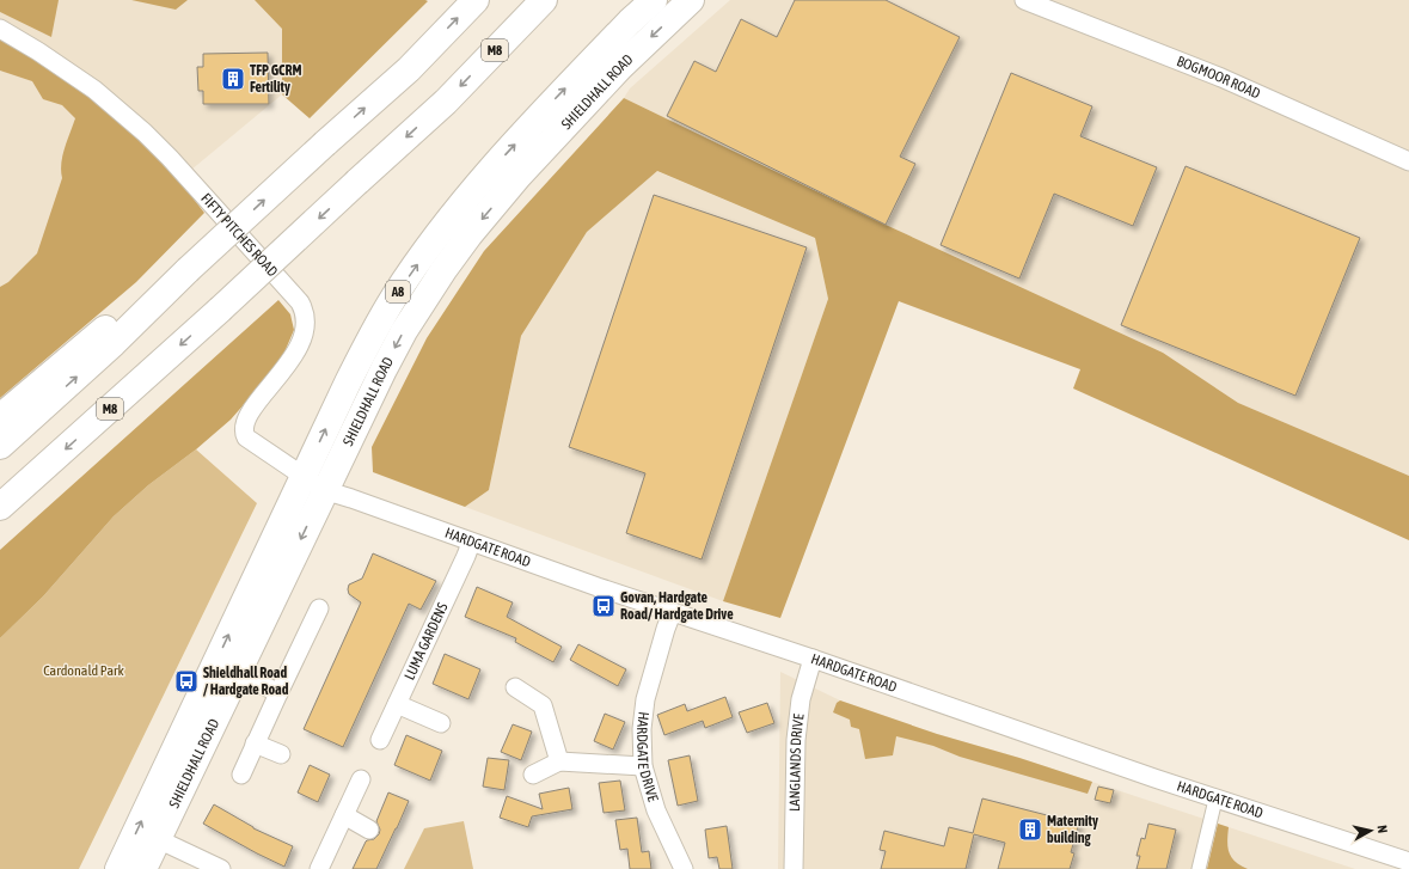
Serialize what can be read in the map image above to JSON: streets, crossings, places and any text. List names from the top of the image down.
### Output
{
  "streets": {
    "main road": ["M8", "SHIELDHALL ROAD", "A8"],
    "street": [
      "BOGMOOR ROAD",
      "FIFTY PITCHES ROAD",
      "HARDGATE ROAD",
      "LUMA GARDENS",
      "HARDGATE DRIVE",
      "LANGLANDS DRIVE"
    ]
  },
  "crossings": [
    ["SHIELDHALL ROAD", "FIFTY PITCHES ROAD"],
    ["SHIELDHALL ROAD", "HARDGATE ROAD"],
    ["FIFTY PITCHES ROAD", "HARDGATE ROAD"],
    ["HARDGATE ROAD", "LUMA GARDENS"],
    ["HARDGATE ROAD", "HARDGATE DRIVE"],
    ["HARDGATE ROAD", "LANGLANDS DRIVE"]
  ],
  "parks": ["Cardonald Park"],
  "places": {
    "building": ["TFP GCRM Fertility", "Maternity building"],
    "bus stop": ["Govan, Hardgate Road/ Hardgate Drive", "Shieldhall Road / Hardgate Road"]
  },
  "north": "right"
}
